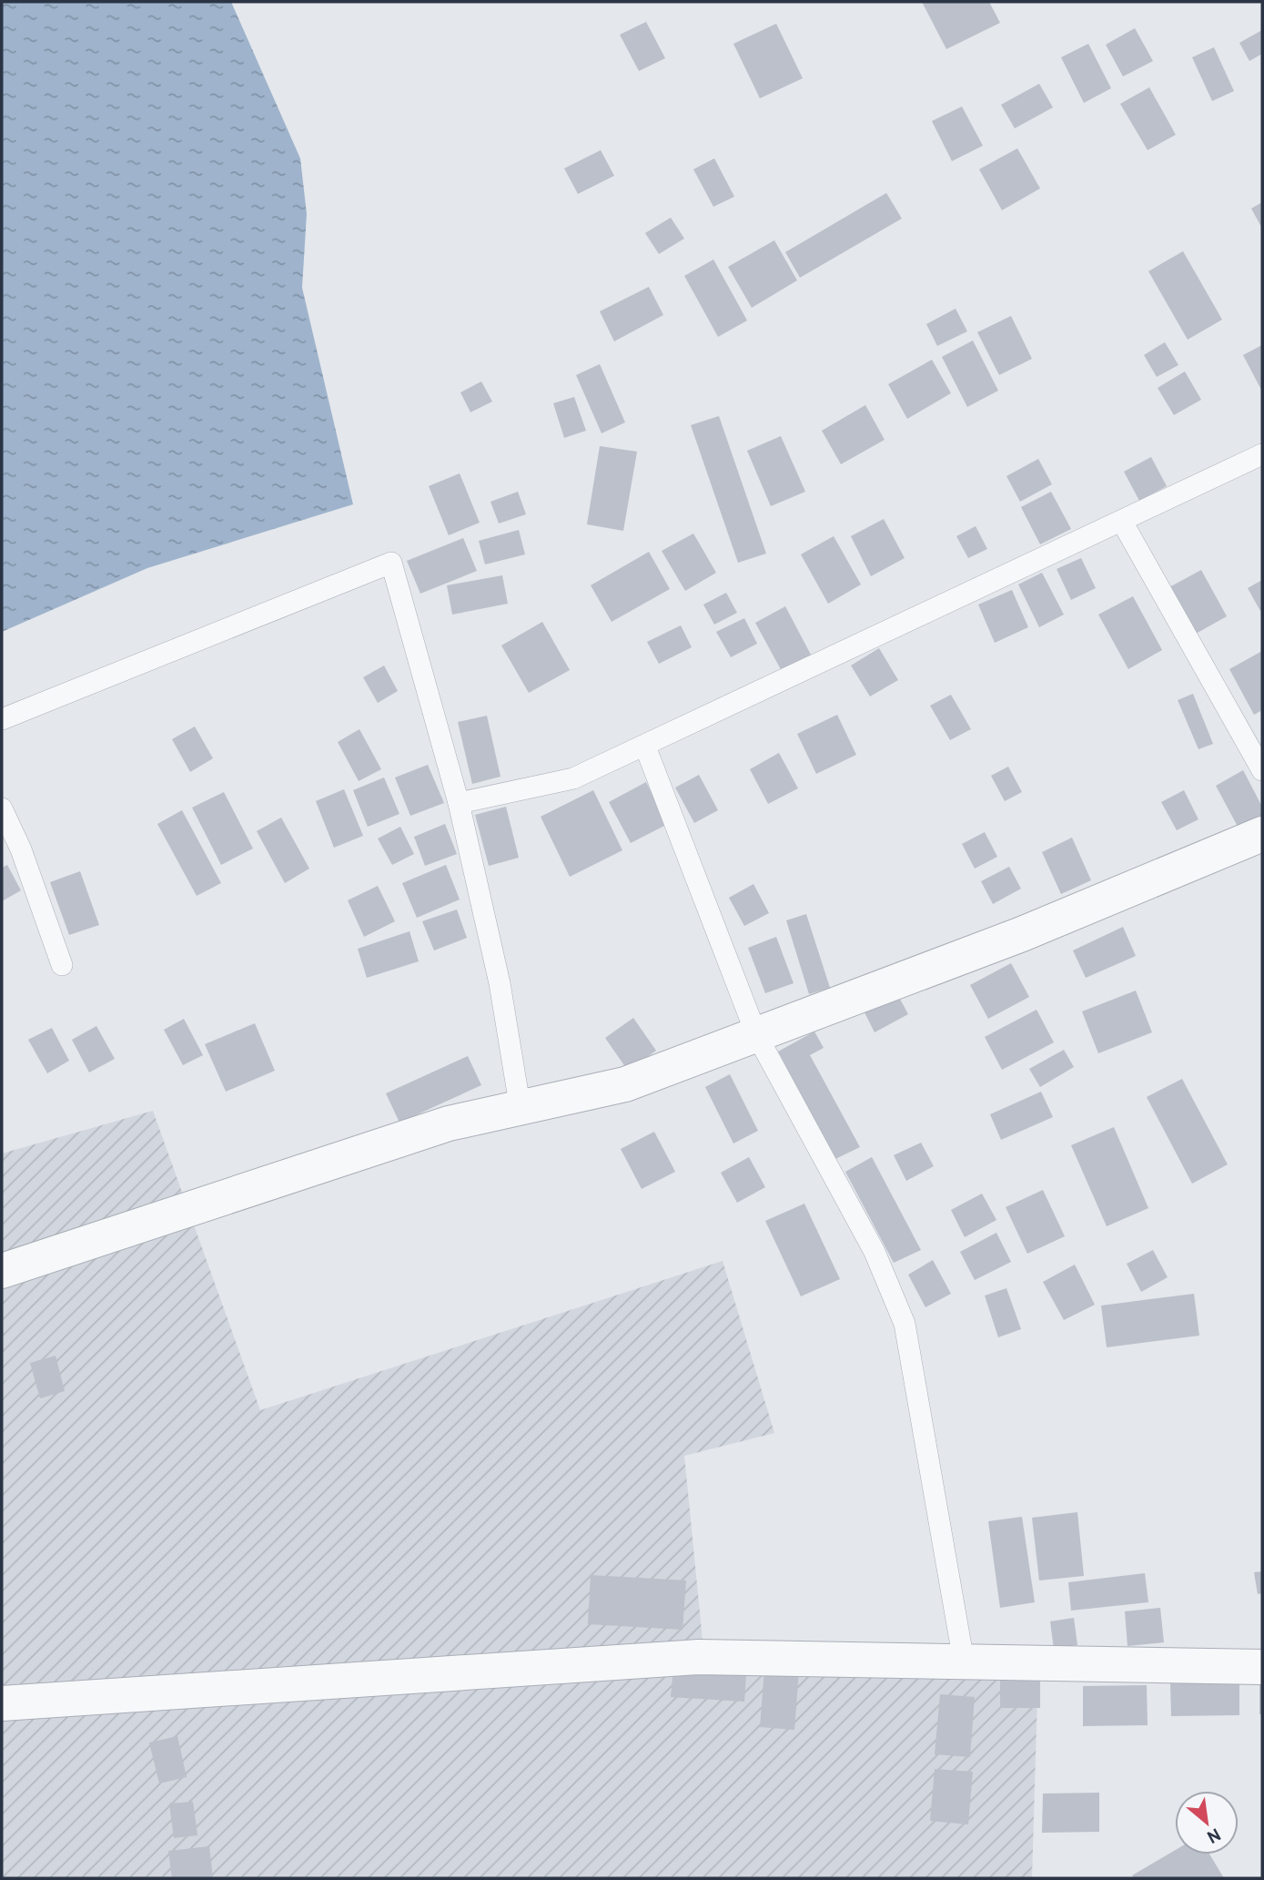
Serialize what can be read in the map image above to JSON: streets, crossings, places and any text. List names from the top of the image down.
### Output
{
  "north": "bottom right"
}
